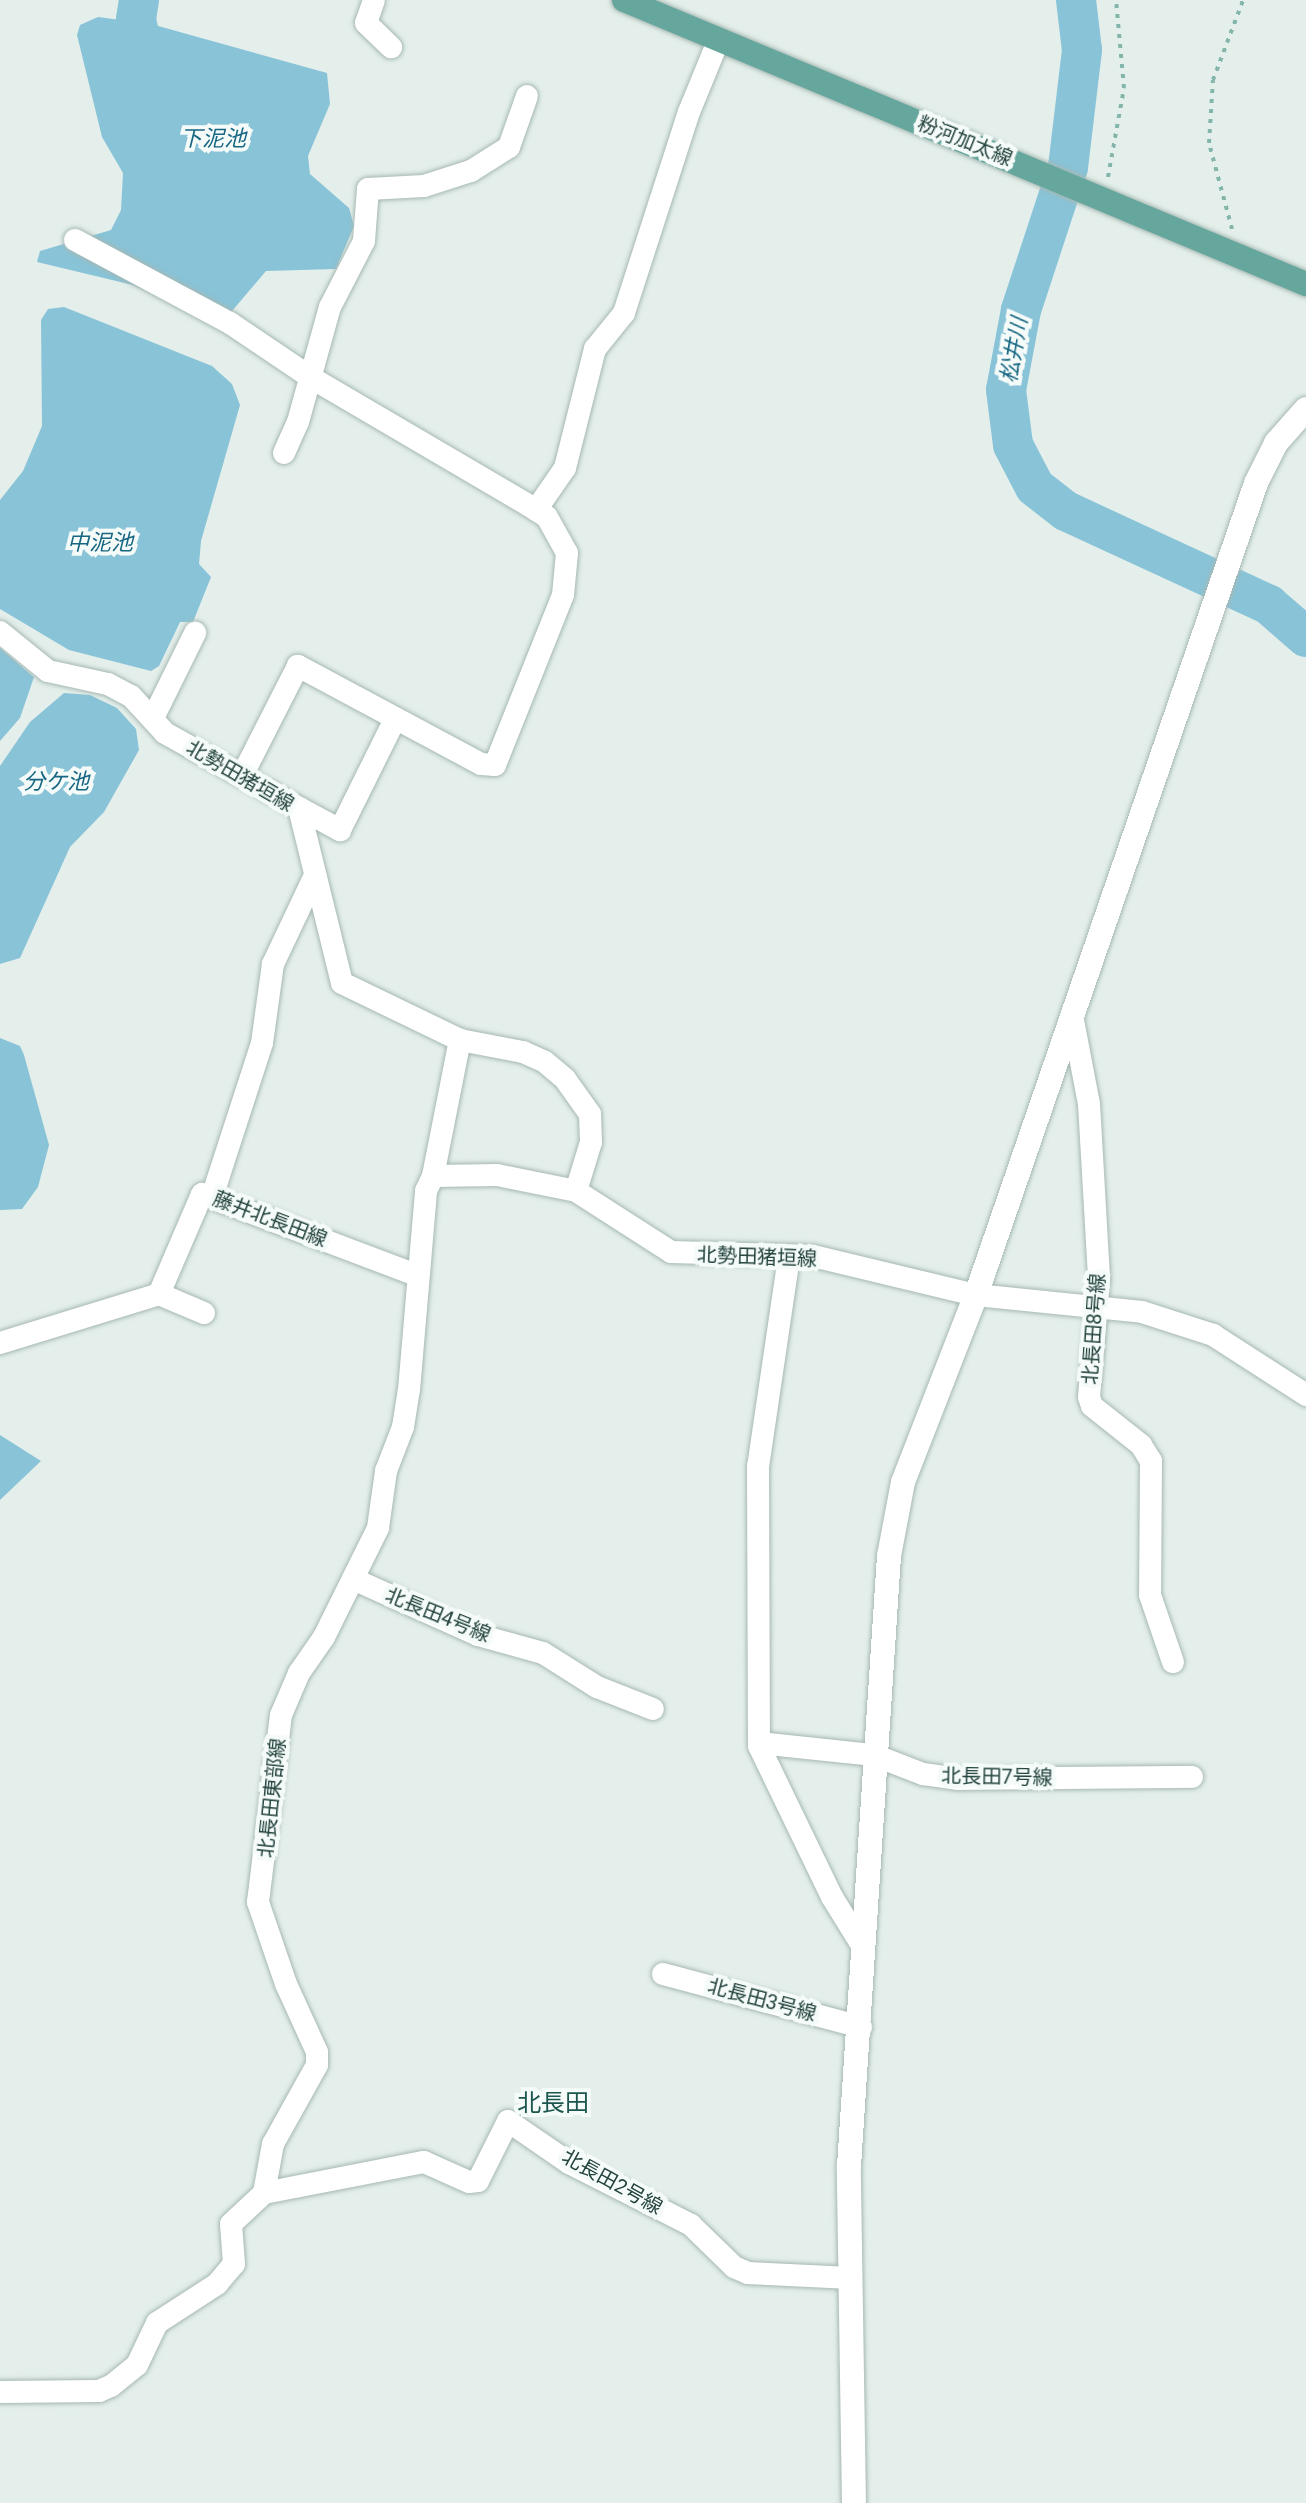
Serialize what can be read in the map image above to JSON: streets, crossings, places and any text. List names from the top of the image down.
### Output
{
  "streets": {
    "main road": ["粉河加太線"],
    "street": [
      "北勢田猪垣線",
      "藤井北長田線",
      "北長田8号線",
      "北長田4号線",
      "北長田7号線",
      "北長田東部線",
      "北長田3号線",
      "北長田2号線"
    ]
  },
  "crossings": [
    ["北勢田猪垣線", "北長田8号線"],
    ["北勢田猪垣線", "北長田東部線"],
    ["藤井北長田線", "北長田東部線"],
    ["北長田4号線", "北長田東部線"],
    ["北長田東部線", "北長田2号線"]
  ],
  "districts": ["北長田"],
  "water": [
    "下泥池",
    "松井川",
    "中泥池",
    "分ケ池"
  ]
}
